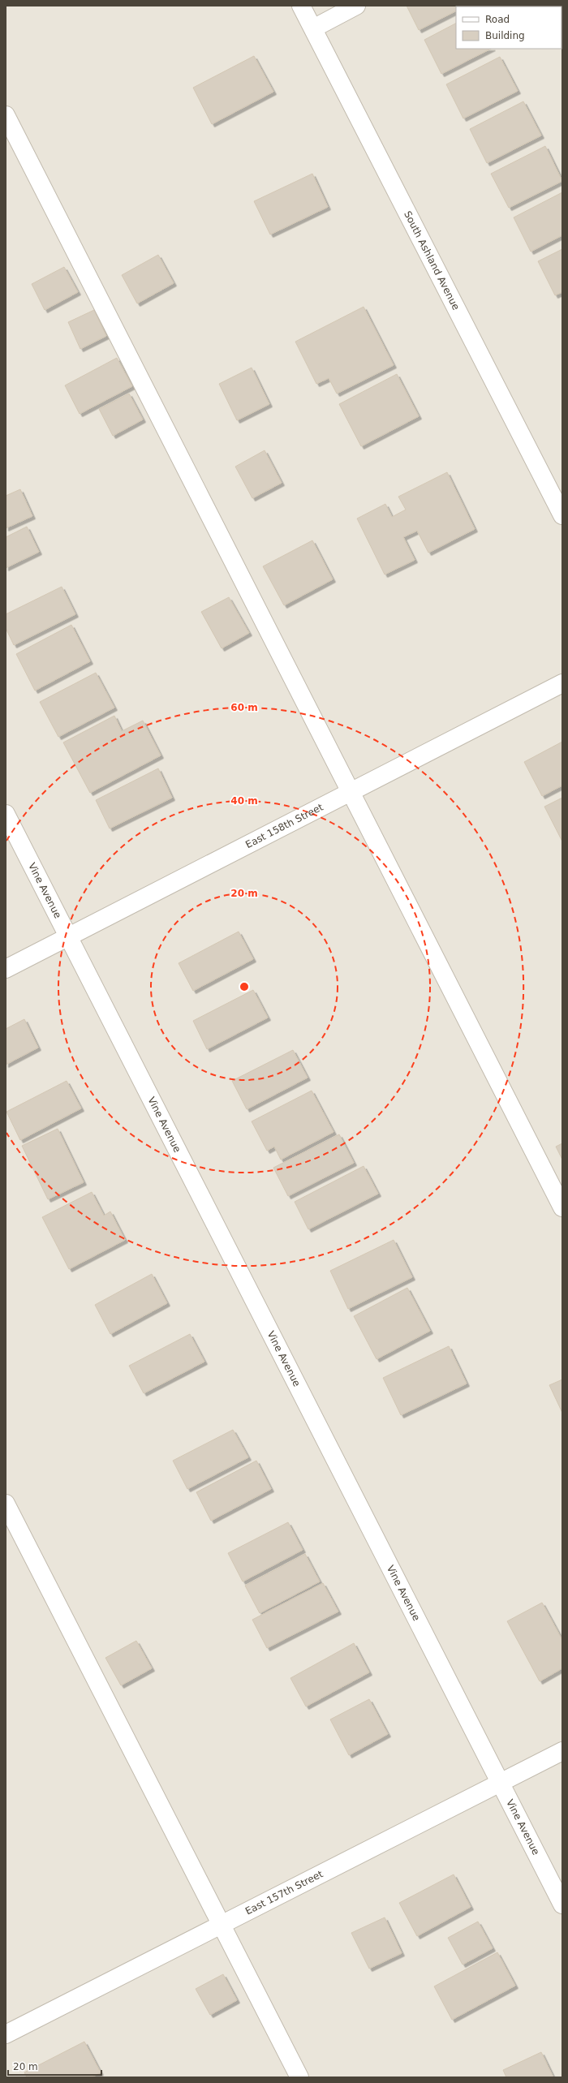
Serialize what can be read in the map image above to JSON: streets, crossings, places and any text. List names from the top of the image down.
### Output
{
  "streets": {
    "street": [
      "South Ashland Avenue",
      "East 158th Street",
      "Vine Avenue",
      "East 157th Street"
    ]
  },
  "crossings": [
    ["East 158th Street", "Vine Avenue"],
    ["Vine Avenue", "East 157th Street"]
  ],
  "legend": ["Road", "Building"],
  "scale_bar": "20 m",
  "rings": ["60 m", "40 m", "20 m"]
}
